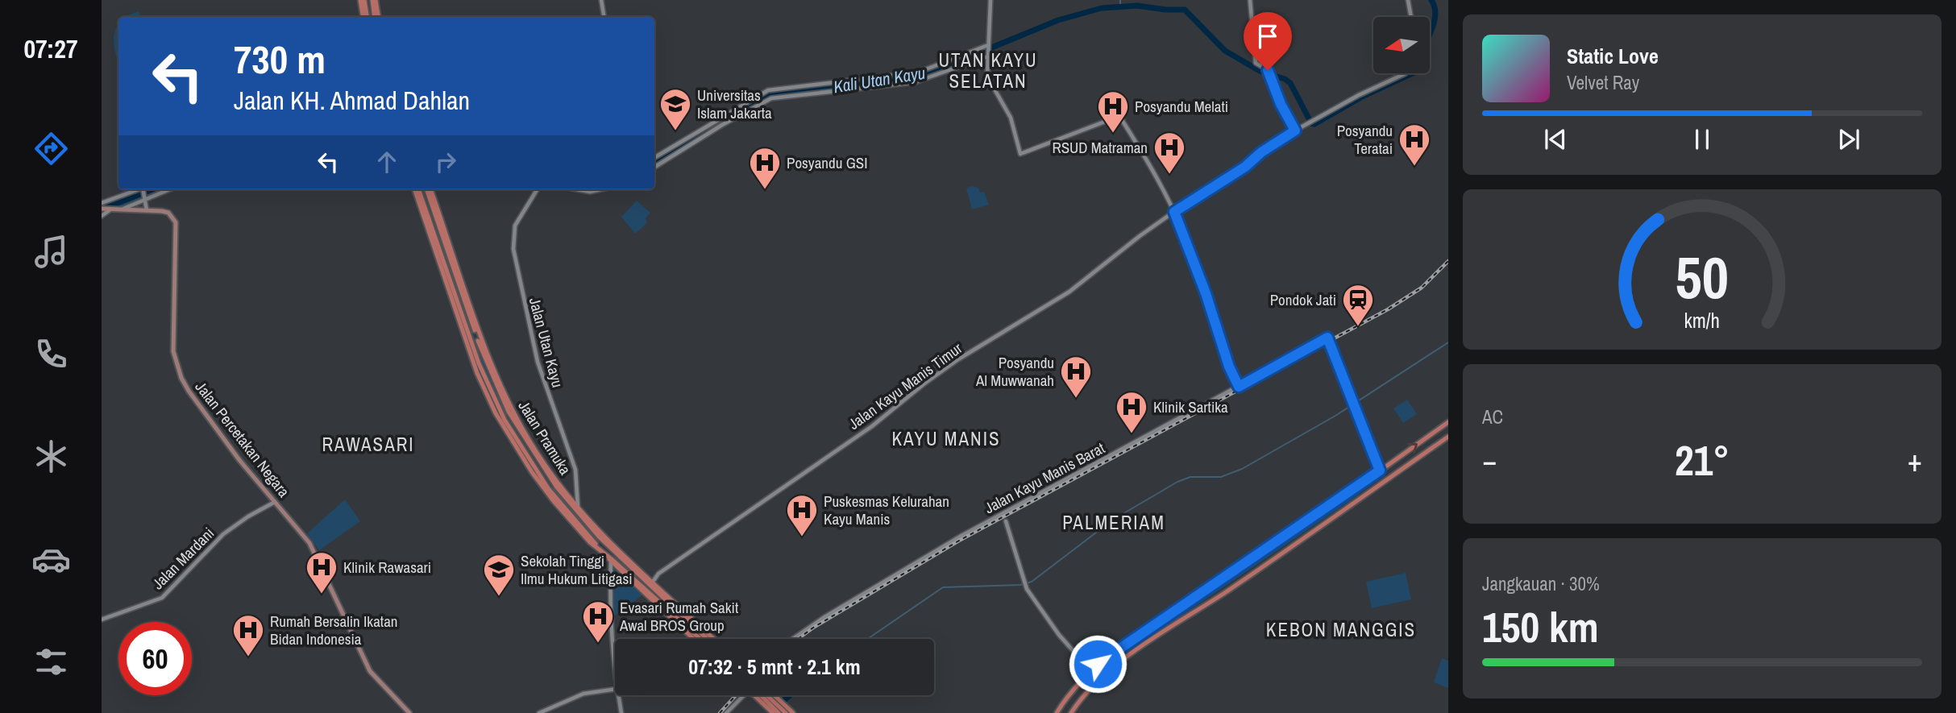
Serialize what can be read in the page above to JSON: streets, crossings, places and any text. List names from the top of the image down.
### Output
{
  "streets": {
    "main road": ["Jalan Pramuka", "Jalan Percetakan Negara"],
    "street": [
      "Jalan Utan Kayu",
      "Jalan Kayu Manis Timur",
      "Jalan Kayu Manis Barat",
      "Jalan Mardani"
    ]
  },
  "crossings": [
    ["Jalan Utan Kayu", "Jalan Pramuka"],
    ["Jalan Kayu Manis Timur", "Jalan Pramuka"],
    ["Jalan Percetakan Negara", "Jalan Mardani"]
  ],
  "districts": [
    "UTAN KAYU SELATAN",
    "KAYU MANIS",
    "RAWASARI",
    "PALMERIAM",
    "KEBON MANGGIS"
  ],
  "water": ["Kali Utan Kayu"],
  "places": {
    "school or university": ["Universitas Islam Jakarta", "Sekolah Tinggi Ilmu Hukum Litigasi"],
    "hospital": [
      "Posyandu Melati",
      "Posyandu Teratai",
      "RSUD Matraman",
      "Posyandu GSI",
      "Posyandu Al Muwwanah",
      "Klinik Sartika",
      "Puskesmas Kelurahan Kayu Manis",
      "Klinik Rawasari",
      "Evasari Rumah Sakit Awal BROS Group",
      "Rumah Bersalin Ikatan Bidan Indonesia"
    ],
    "station": ["Pondok Jati"]
  },
  "north": "left",
  "page": {
    "tabs": "07:27",
    "turn": ["730 m", "Jalan KH. Ahmad Dahlan"],
    "song": ["Static Love", "Velvet Ray"],
    "tile": [
      "AC",
      ["Jangkauan · 30%", "150 km"]
    ],
    "heat": ["−", "21°", "+"],
    "limit": "60",
    "trip": "07:32 · 5 mnt · 2.1 km",
    "gauge": ["50", "km/h"]
  }
}
